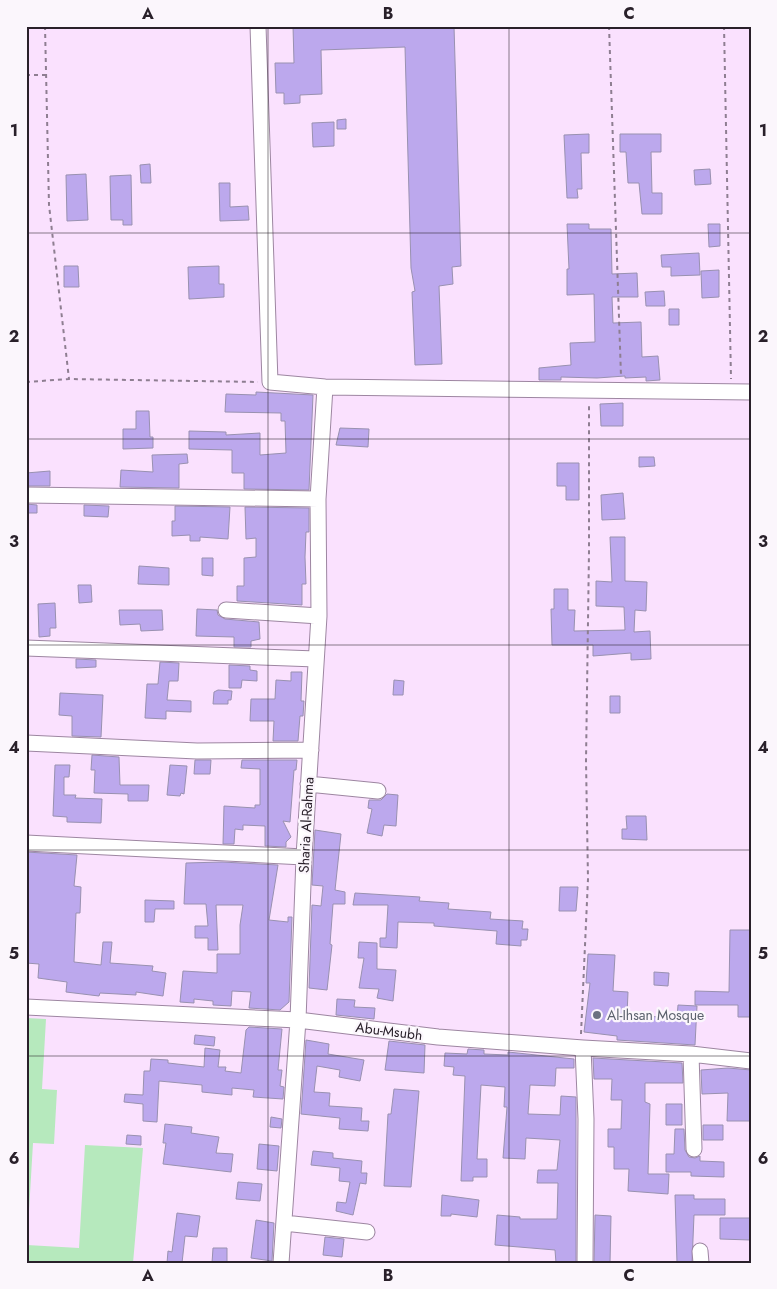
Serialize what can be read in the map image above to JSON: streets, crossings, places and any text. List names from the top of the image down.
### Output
{
  "streets": {
    "street": ["Sharia Al-Rahma", "Abu-Msubh"]
  },
  "crossings": [
    ["Sharia Al-Rahma", "Abu-Msubh"]
  ],
  "places": ["Al-Ihsan Mosque"],
  "grid": {
    "columns": ["A", "B", "C"],
    "rows": [
      "1",
      "2",
      "3",
      "4",
      "5",
      "6"
    ]
  }
}
